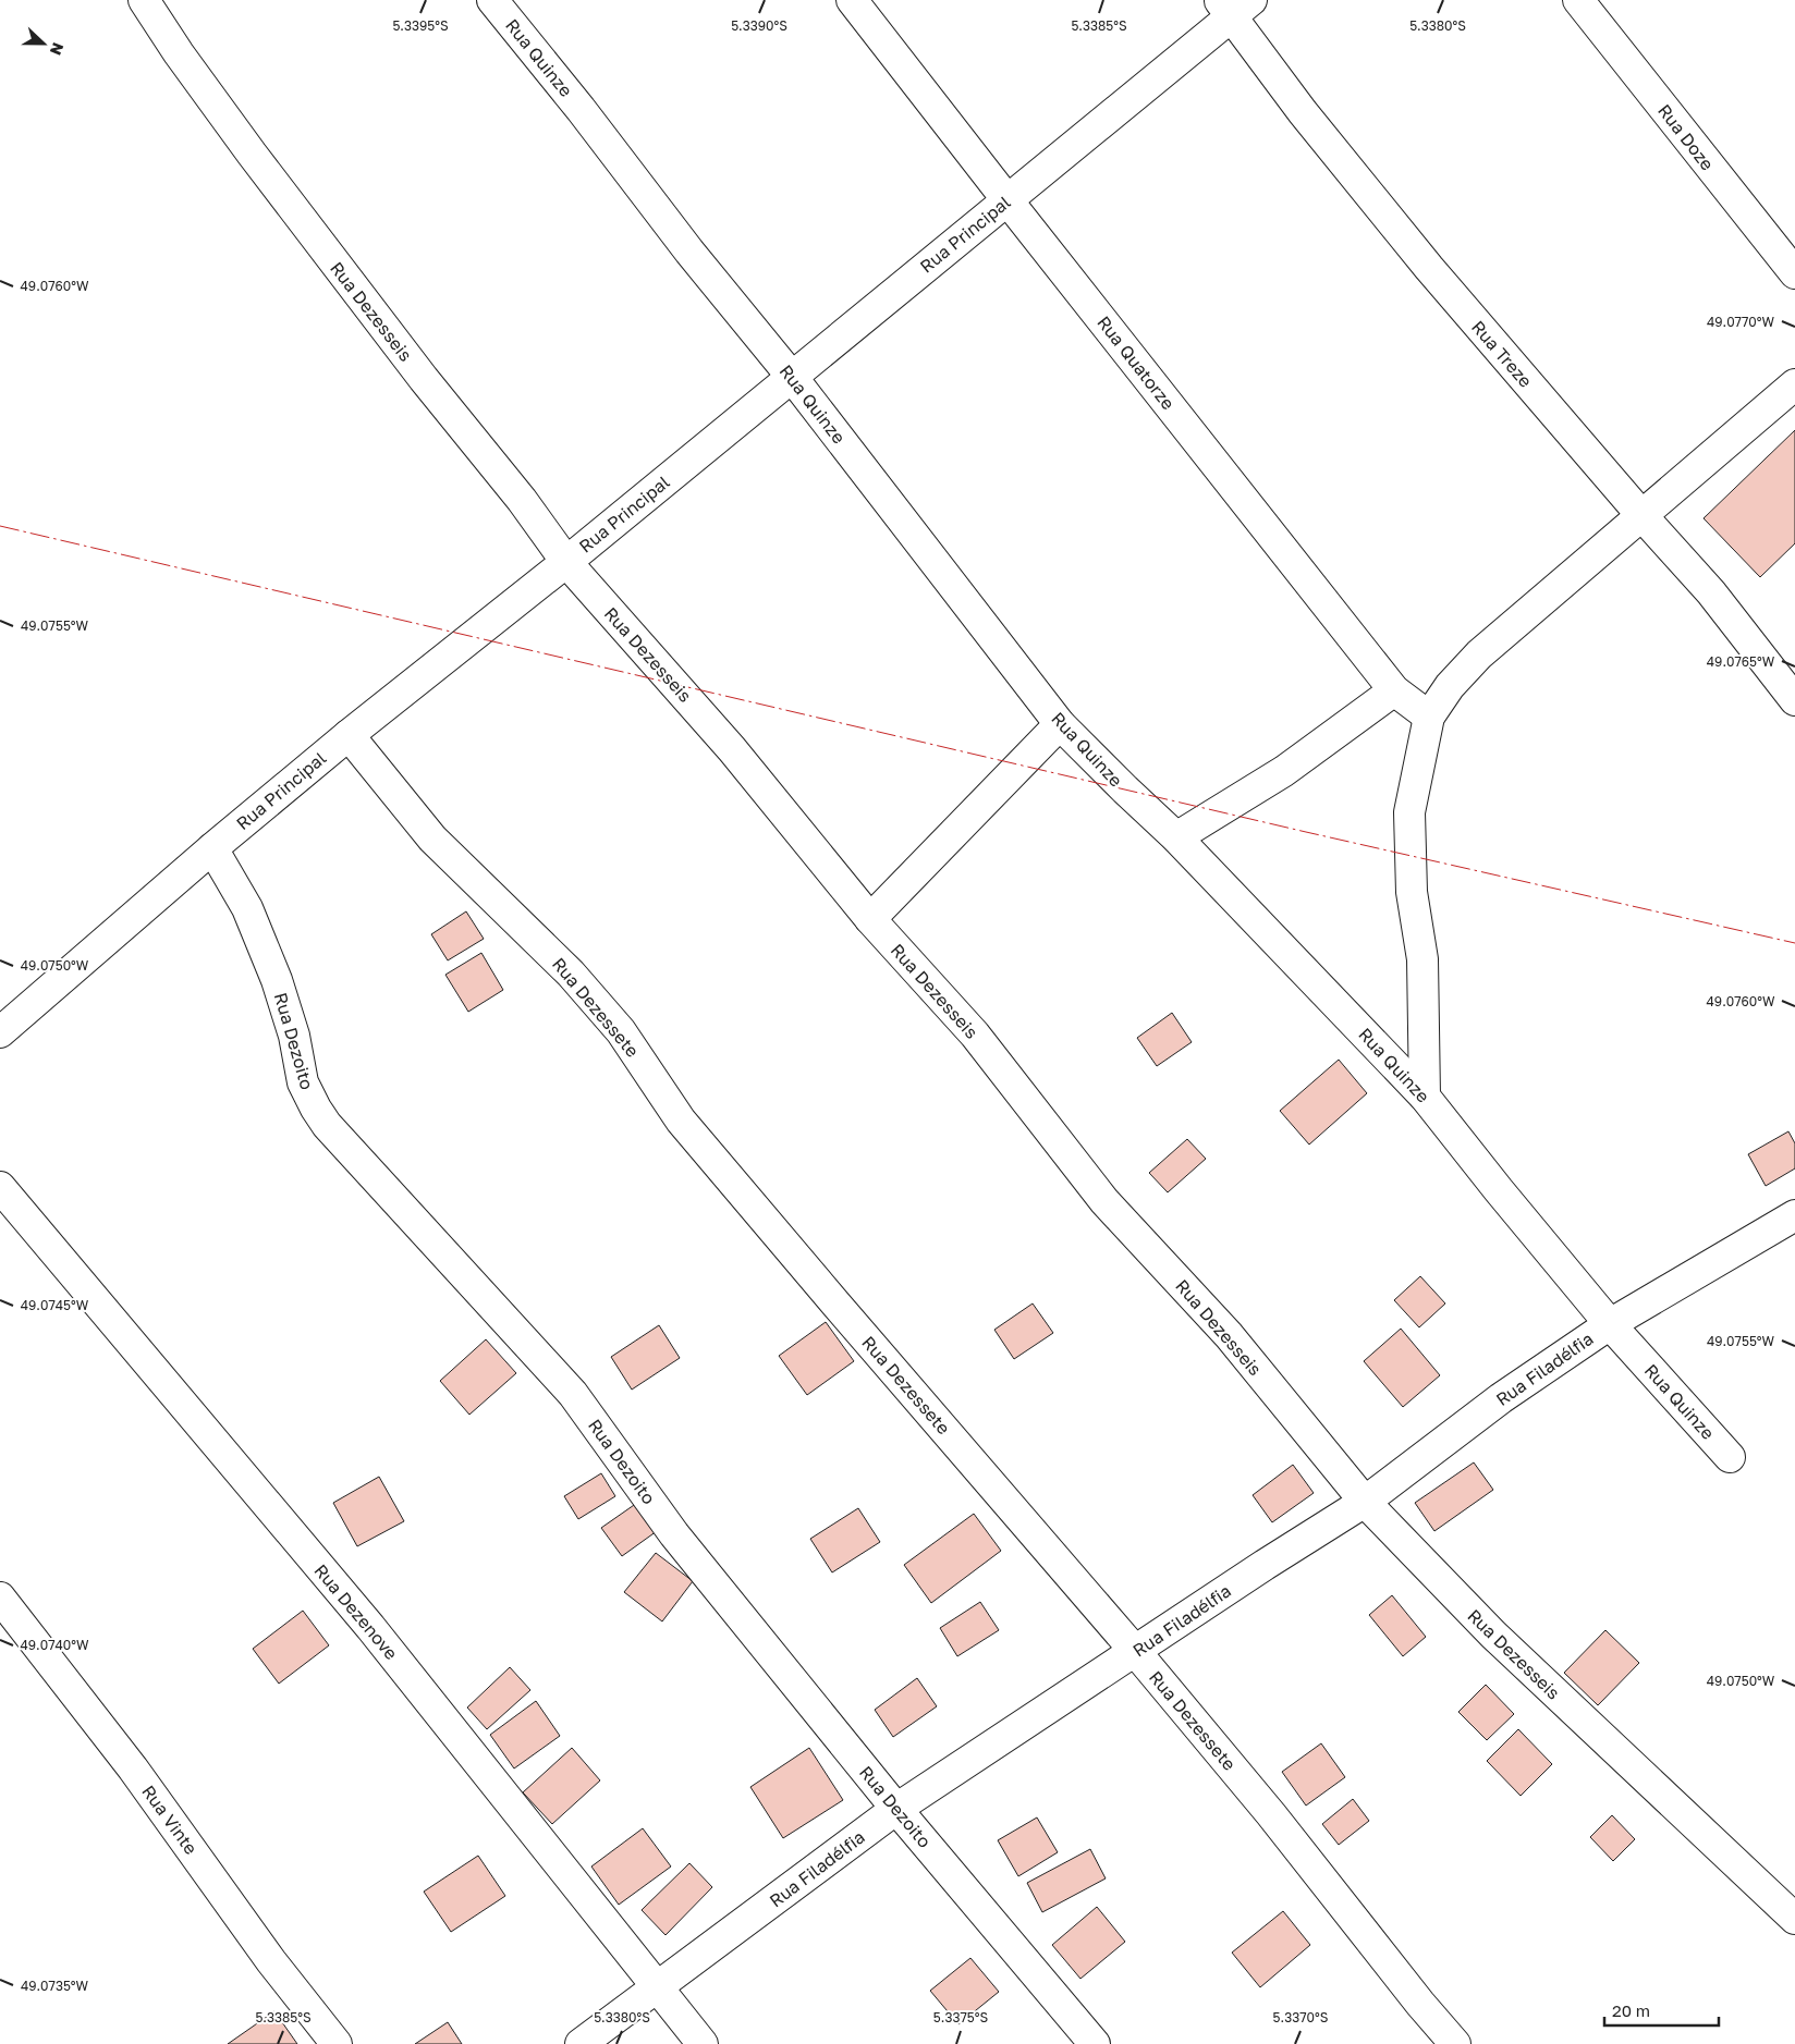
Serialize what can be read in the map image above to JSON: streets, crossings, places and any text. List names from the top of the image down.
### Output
{
  "streets": {
    "street": [
      "Rua Quinze",
      "Rua Doze",
      "Rua Principal",
      "Rua Dezesseis",
      "Rua Treze",
      "Rua Quatorze",
      "Rua Dezessete",
      "Rua Dezoito",
      "Rua Filadélfia",
      "Rua Dezenove",
      "Rua Vinte"
    ]
  },
  "crossings": [
    ["Rua Quinze", "Rua Principal"],
    ["Rua Quinze", "Rua Filadélfia"],
    ["Rua Principal", "Rua Dezesseis"],
    ["Rua Principal", "Rua Treze"],
    ["Rua Principal", "Rua Quatorze"],
    ["Rua Principal", "Rua Dezessete"],
    ["Rua Principal", "Rua Dezoito"],
    ["Rua Dezesseis", "Rua Filadélfia"],
    ["Rua Dezessete", "Rua Filadélfia"],
    ["Rua Dezoito", "Rua Filadélfia"],
    ["Rua Filadélfia", "Rua Dezenove"]
  ],
  "scale_bar": "20 m",
  "north": "right",
  "coordinates": [
    "5.3395°S",
    "5.3390°S",
    "5.3385°S",
    "5.3380°S",
    "49.0760°W",
    "49.0770°W",
    "49.0755°W",
    "49.0765°W",
    "49.0750°W",
    "49.0745°W",
    "49.0740°W",
    "49.0735°W",
    "5.3375°S",
    "5.3370°S"
  ]
}
